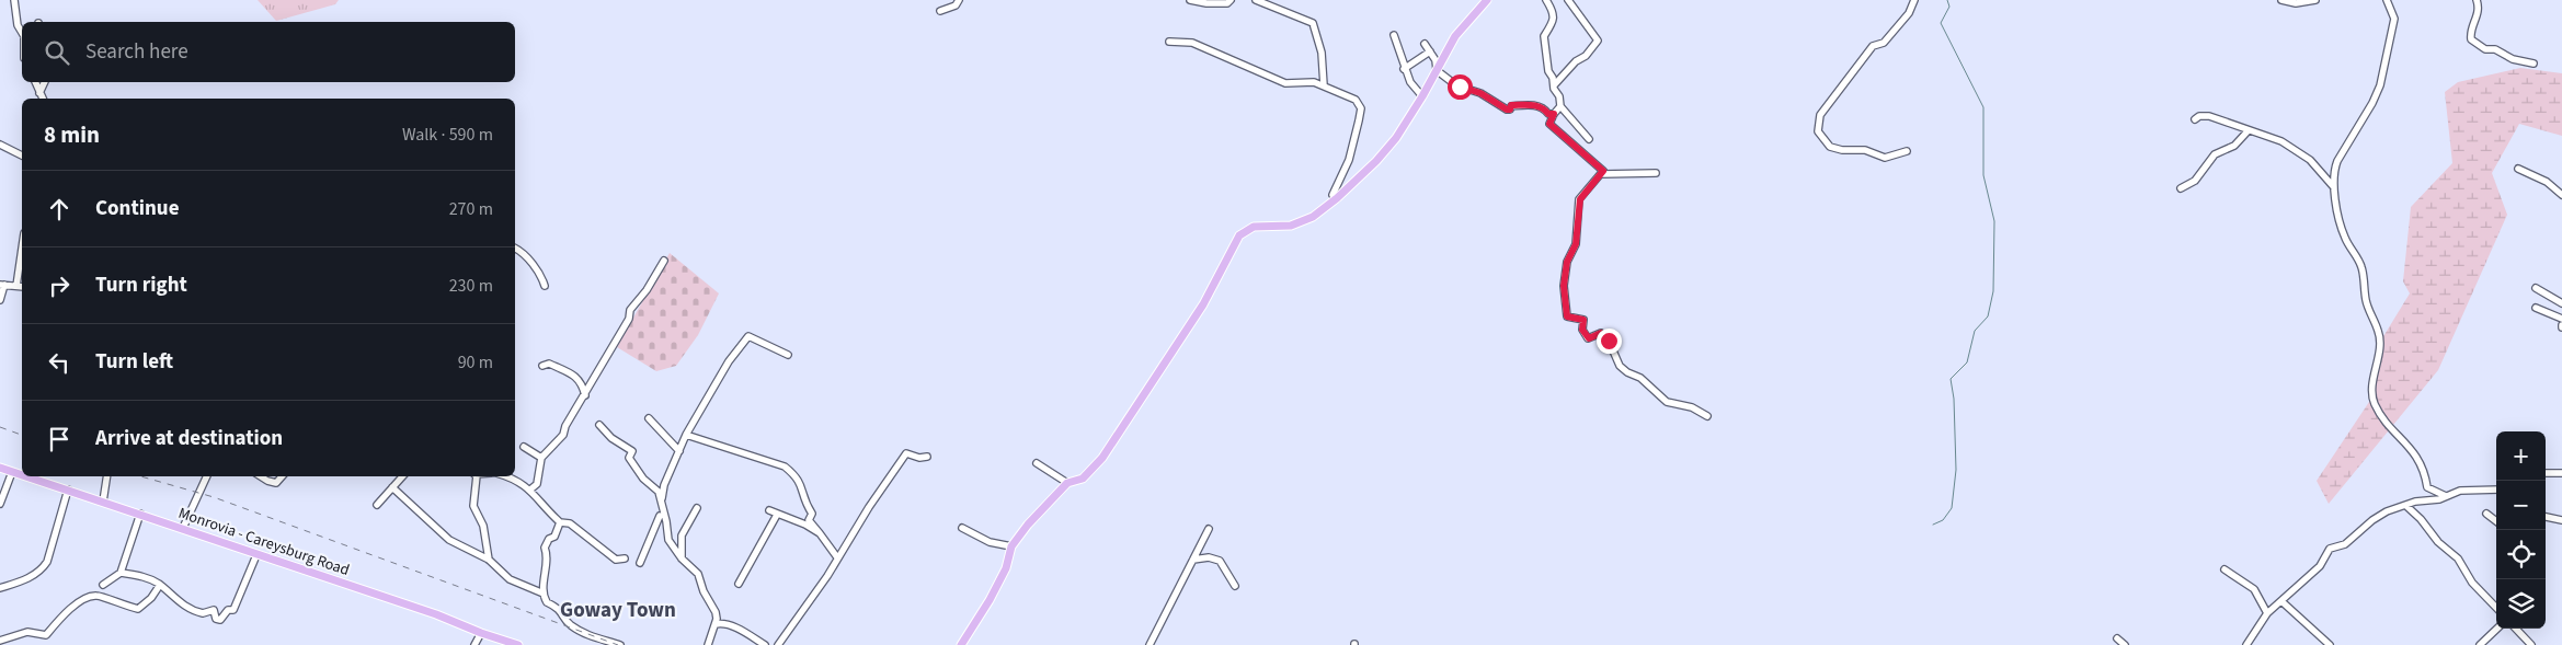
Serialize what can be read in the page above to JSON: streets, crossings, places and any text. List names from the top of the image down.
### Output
{
  "streets": {
    "main road": ["Monrovia - Careysburg Road"]
  },
  "districts": ["Goway Town"],
  "page": {
    "search": "Search here",
    "heading": ["8 min", "Walk · 590 m"],
    "list": [
      ["Continue", "270 m"],
      ["Turn right", "230 m"],
      ["Turn left", "90 m"],
      "Arrive at destination"
    ],
    "map_buttons": ["+", "−"]
  }
}
